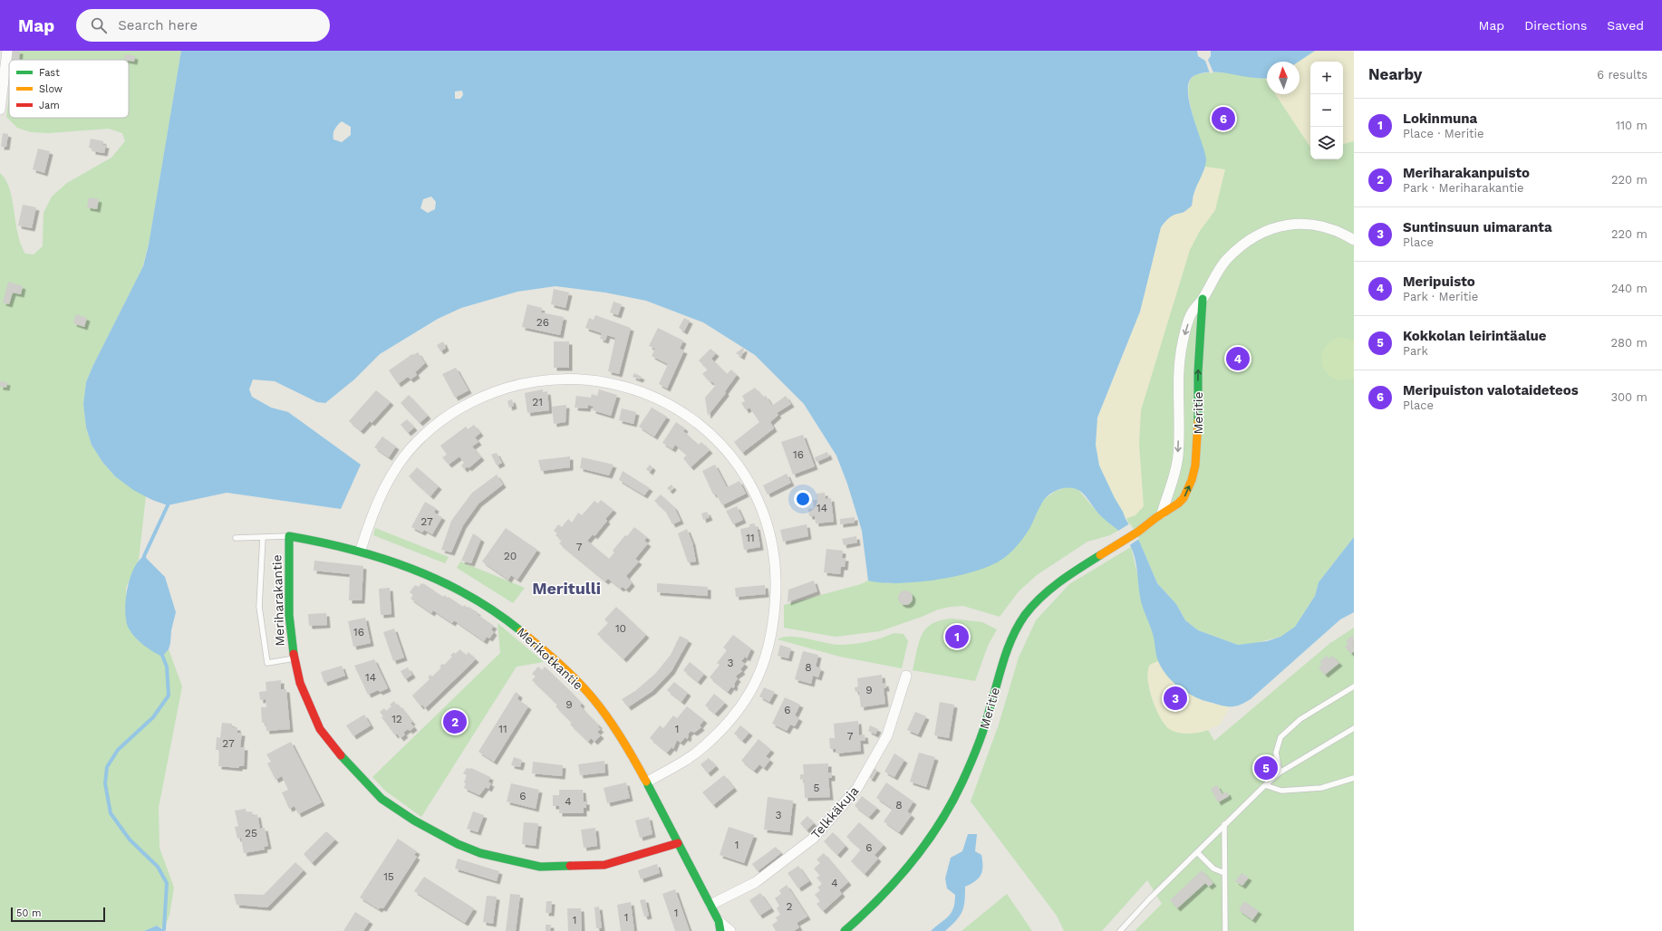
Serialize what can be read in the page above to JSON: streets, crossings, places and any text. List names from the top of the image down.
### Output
{
  "streets": {
    "street": [
      "Meritie",
      "Meriharakantie",
      "Merikotkantie",
      "Telkkäkuja"
    ]
  },
  "crossings": [
    ["Meriharakantie", "Merikotkantie"],
    ["Merikotkantie", "Telkkäkuja"]
  ],
  "districts": ["Meritulli"],
  "house_numbers": [
    "26",
    "21",
    "16",
    "14",
    "27",
    "11",
    "7",
    "20",
    "10",
    "16",
    "3",
    "8",
    "14",
    "9",
    "9",
    "6",
    "12",
    "11",
    "1",
    "7",
    "27",
    "5",
    "6",
    "4",
    "8",
    "3",
    "25",
    "1",
    "6",
    "15",
    "4",
    "2",
    "1",
    "1",
    "1"
  ],
  "legend": ["Fast", "Slow", "Jam"],
  "scale_bar": "50 m",
  "north": "top",
  "page": {
    "header": "Map",
    "search": "Search here",
    "nav": ["Map", "Directions", "Saved"],
    "heading": ["Nearby", "6 results"],
    "map_buttons": ["+", "−"],
    "list": [
      {
        "mark": "1",
        "name": "Lokinmuna",
        "note": "Place · Meritie",
        "value": "110 m"
      },
      {
        "mark": "2",
        "name": "Meriharakanpuisto",
        "note": "Park · Meriharakantie",
        "value": "220 m"
      },
      {
        "mark": "3",
        "name": "Suntinsuun uimaranta",
        "note": "Place",
        "value": "220 m"
      },
      {
        "mark": "4",
        "name": "Meripuisto",
        "note": "Park · Meritie",
        "value": "240 m"
      },
      {
        "mark": "5",
        "name": "Kokkolan leirintäalue",
        "note": "Park",
        "value": "280 m"
      },
      {
        "mark": "6",
        "name": "Meripuiston valotaideteos",
        "note": "Place",
        "value": "300 m"
      }
    ],
    "pins": [
      "6",
      "4",
      "1",
      "3",
      "2",
      "5"
    ],
    "scale": "50 m"
  }
}
